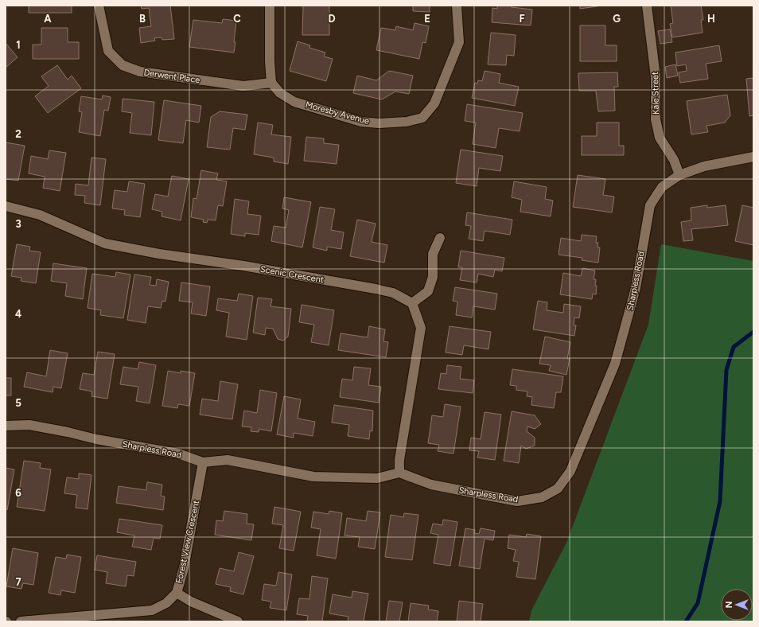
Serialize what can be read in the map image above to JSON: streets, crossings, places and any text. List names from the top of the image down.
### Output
{
  "streets": {
    "street": [
      "Derwent Place",
      "Kale Street",
      "Moresby Avenue",
      "Scenic Crescent",
      "Sharpless Road",
      "Forest View Crescent"
    ]
  },
  "crossings": [
    ["Derwent Place", "Moresby Avenue"],
    ["Kale Street", "Sharpless Road"],
    ["Sharpless Road", "Forest View Crescent"]
  ],
  "north": "left",
  "grid": {
    "columns": [
      "A",
      "B",
      "C",
      "D",
      "E",
      "F",
      "G",
      "H"
    ],
    "rows": [
      "1",
      "2",
      "3",
      "4",
      "5",
      "6",
      "7"
    ]
  }
}
